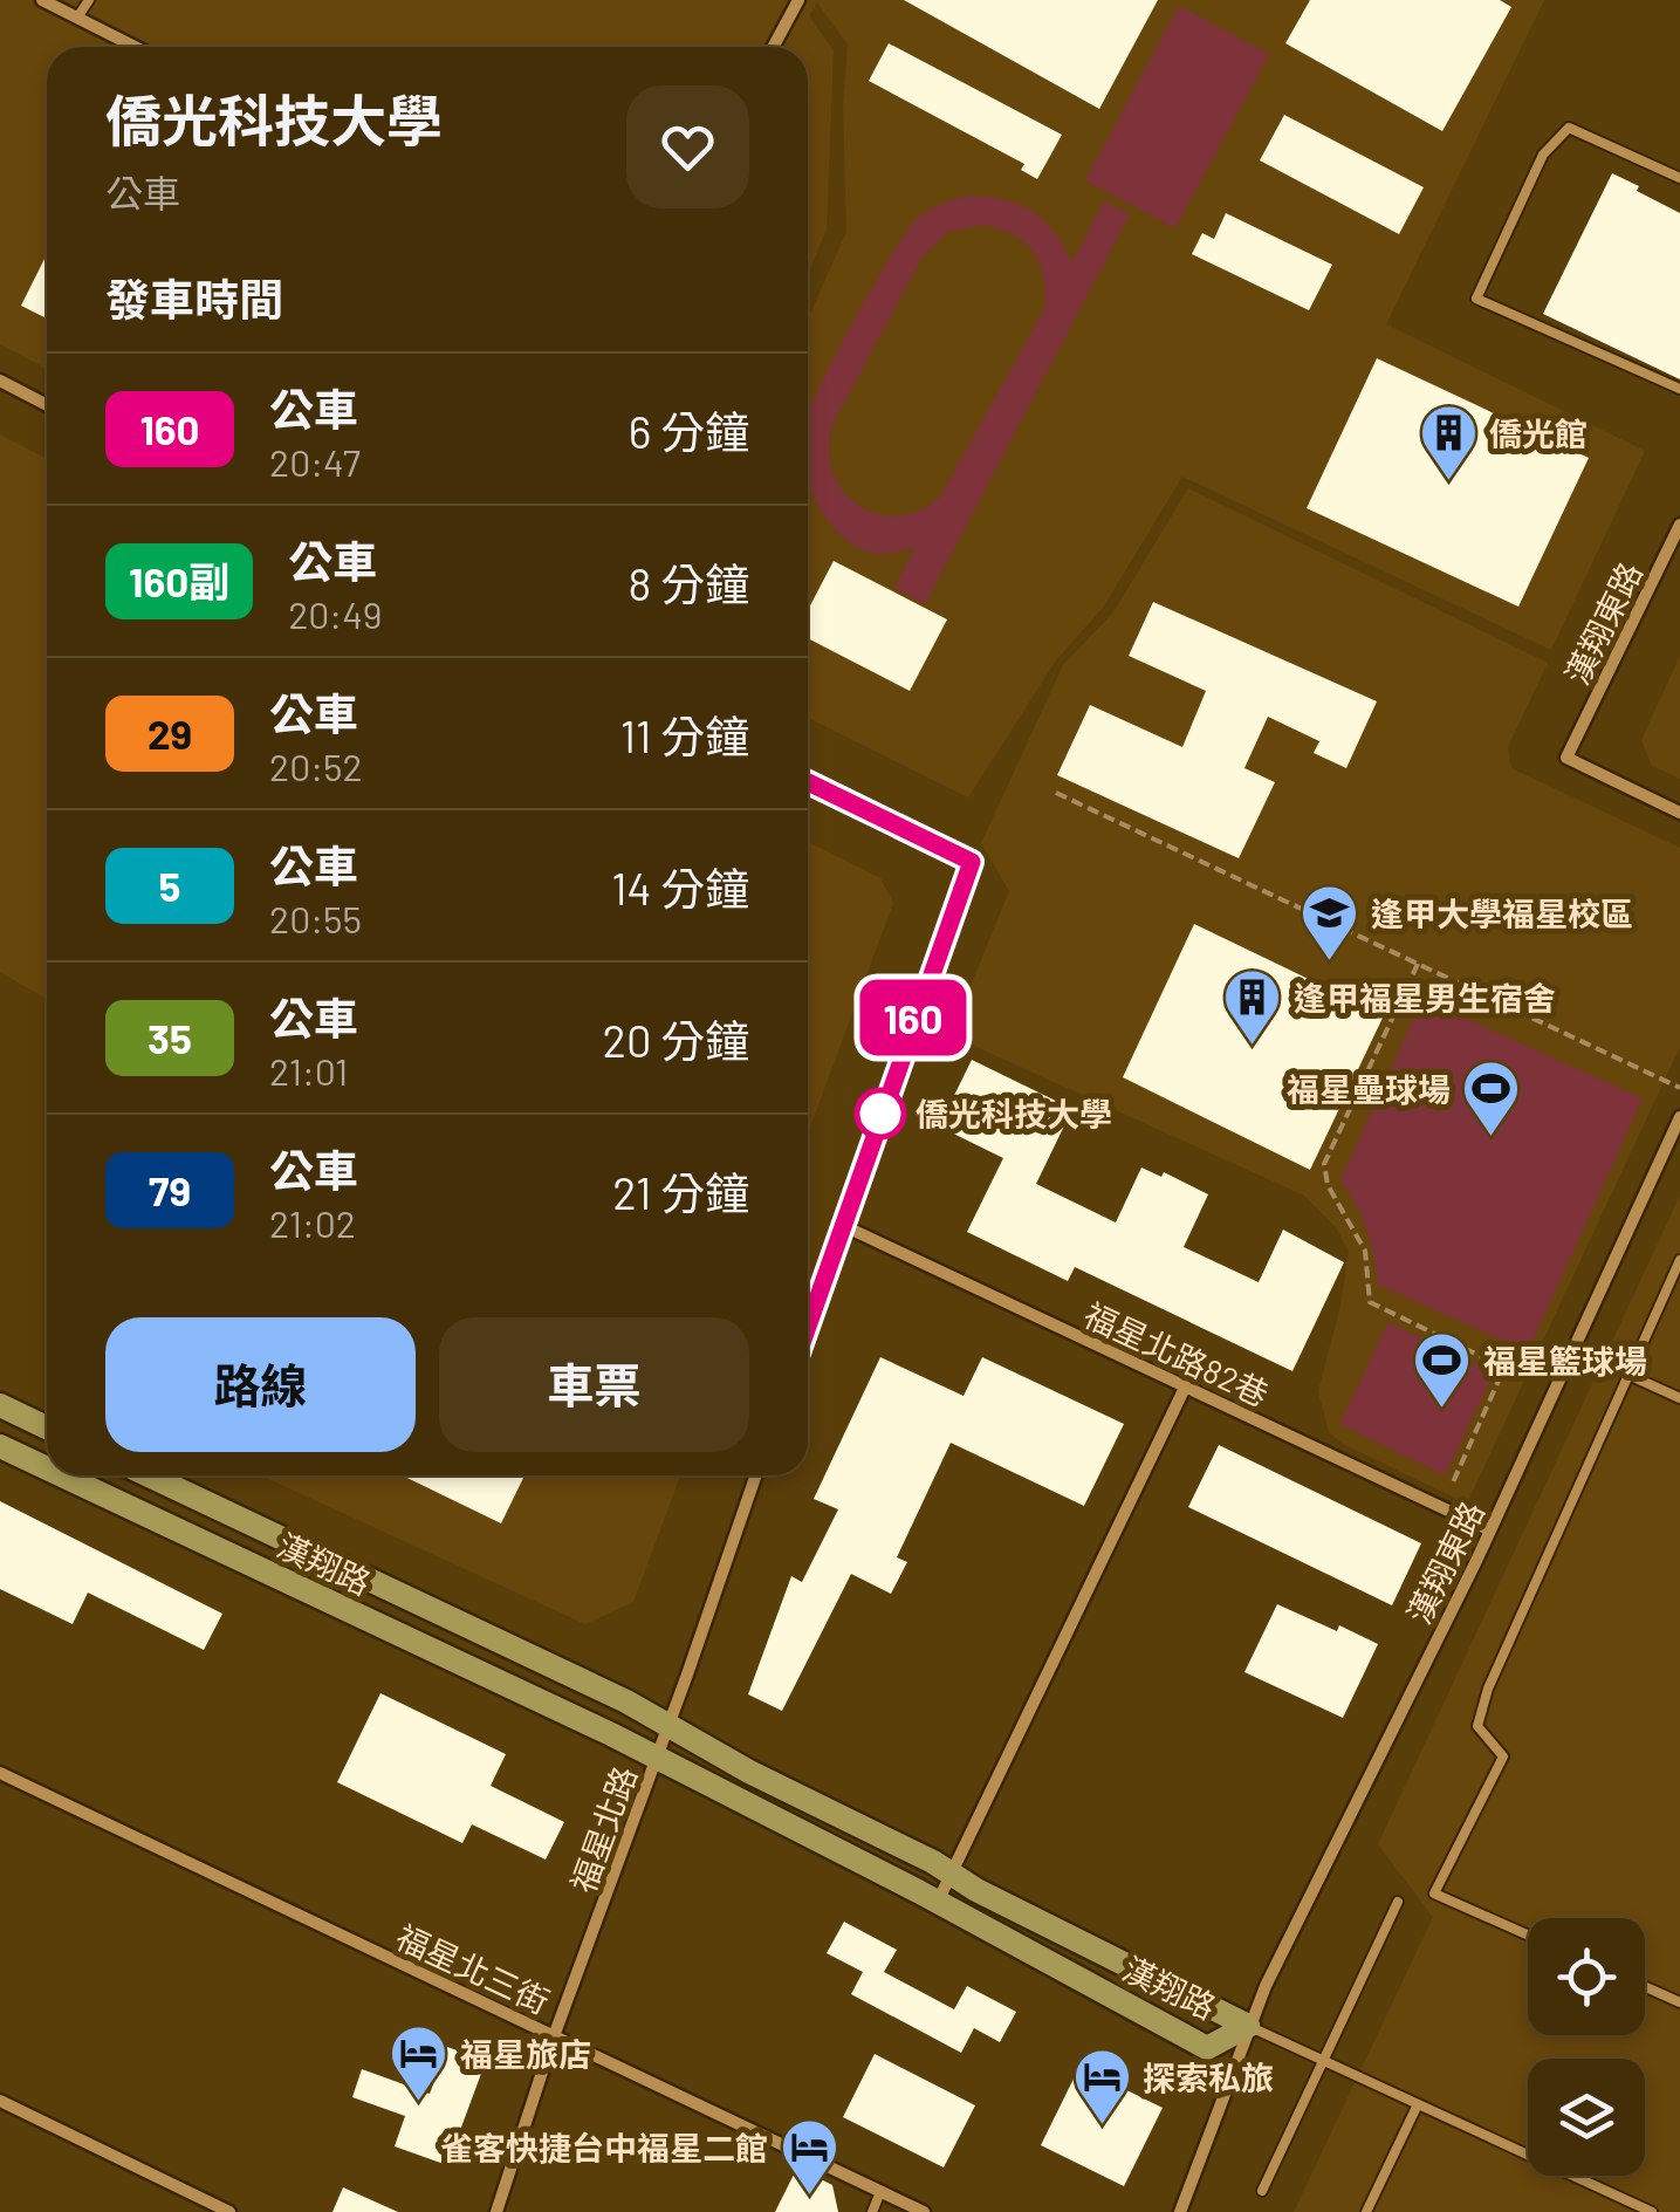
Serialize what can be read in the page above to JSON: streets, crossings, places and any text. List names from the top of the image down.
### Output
{
  "streets": {
    "street": [
      "漢翔東路",
      "福星北路82巷",
      "漢翔路",
      "福星北路",
      "福星北三街"
    ]
  },
  "crossings": [
    ["漢翔東路", "福星北路82巷"],
    ["漢翔東路", "漢翔路"],
    ["漢翔路", "福星北路"],
    ["福星北路", "福星北三街"]
  ],
  "places": {
    "building": ["僑光館", "逢甲福星男生宿舍"],
    "school or university": ["逢甲大學福星校區"],
    "other": ["僑光科技大學"],
    "sports": ["福星壘球場", "福星籃球場"],
    "hotel": ["福星旅店", "探索私旅", "雀客快捷台中福星二館"]
  },
  "lines": ["bus line 160"],
  "page": {
    "on_map": "160",
    "heading": [
      ["僑光科技大學", "公車"],
      "發車時間"
    ],
    "list": [
      {
        "mark": "160",
        "name": "公車",
        "note": "20:47",
        "value": "6 分鐘"
      },
      {
        "mark": "160副",
        "name": "公車",
        "note": "20:49",
        "value": "8 分鐘"
      },
      {
        "mark": "29",
        "name": "公車",
        "note": "20:52",
        "value": "11 分鐘"
      },
      {
        "mark": "5",
        "name": "公車",
        "note": "20:55",
        "value": "14 分鐘"
      },
      {
        "mark": "35",
        "name": "公車",
        "note": "21:01",
        "value": "20 分鐘"
      },
      {
        "mark": "79",
        "name": "公車",
        "note": "21:02",
        "value": "21 分鐘"
      }
    ],
    "buttons": ["路線", "車票"]
  }
}
